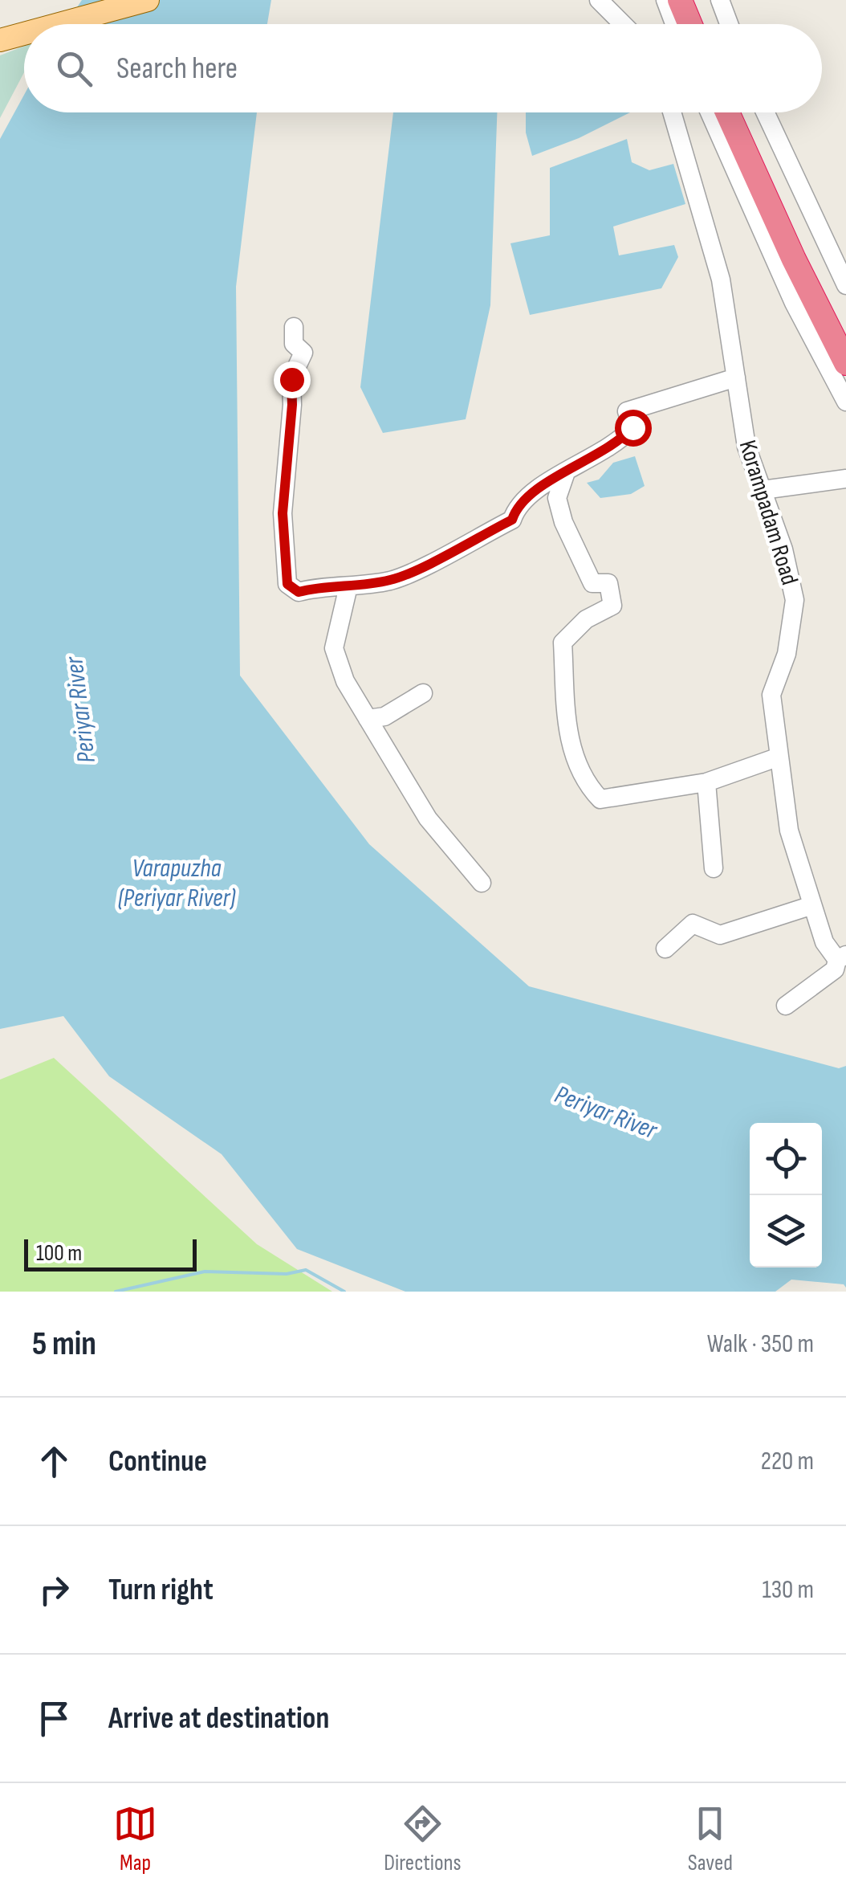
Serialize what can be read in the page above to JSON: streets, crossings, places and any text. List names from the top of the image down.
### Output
{
  "streets": {
    "street": ["Korampadam Road"]
  },
  "water": ["Periyar River", "Varapuzha (Periyar River)"],
  "scale_bar": "100 m",
  "page": {
    "search": "Search here",
    "scale": "100 m",
    "heading": ["5 min", "Walk · 350 m"],
    "list": [
      ["Continue", "220 m"],
      ["Turn right", "130 m"],
      "Arrive at destination"
    ],
    "nav": ["Map", "Directions", "Saved"]
  }
}
